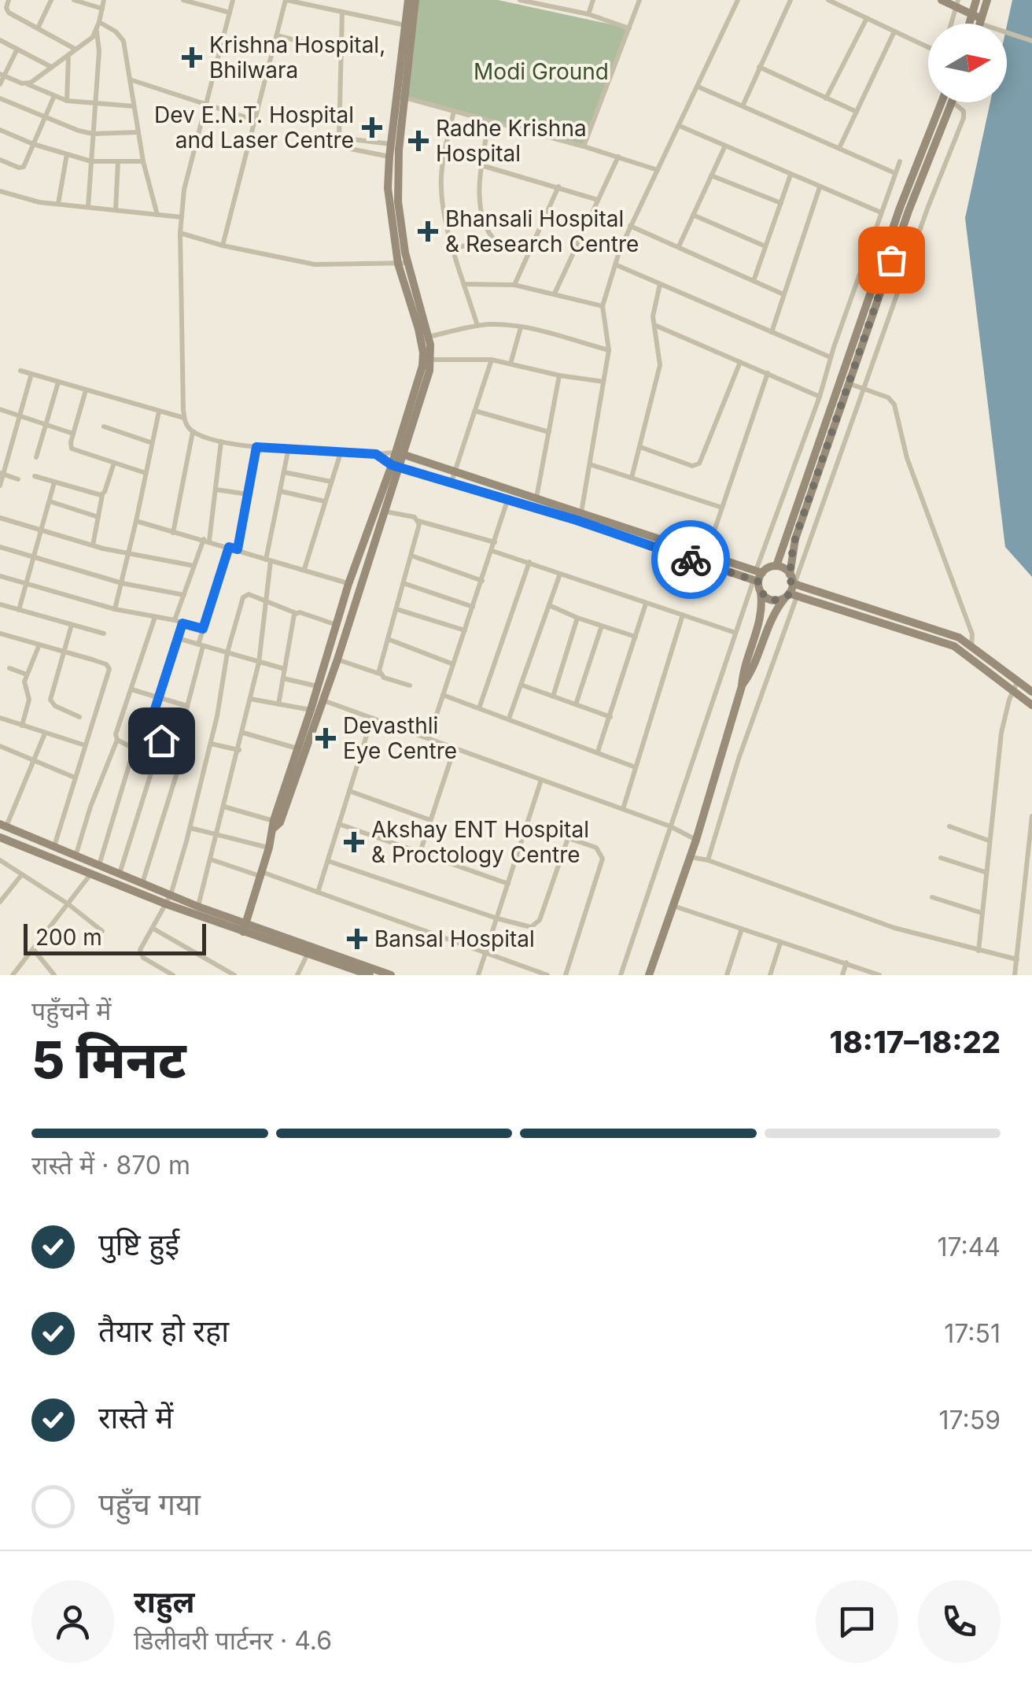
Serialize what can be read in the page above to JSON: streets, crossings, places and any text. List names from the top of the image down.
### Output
{
  "parks": ["Modi Ground"],
  "places": {
    "health": [
      "Krishna Hospital, Bhilwara",
      "Dev E.N.T. Hospital and Laser Centre",
      "Radhe Krishna Hospital",
      "Bhansali Hospital & Research Centre",
      "Devasthli Eye Centre",
      "Akshay ENT Hospital & Proctology Centre",
      "Bansal Hospital"
    ]
  },
  "scale_bar": "200 m",
  "north": "right",
  "page": {
    "scale": "200 m",
    "heading": ["5 मिनट", "पहुँचने में", "18:17–18:22"],
    "panel": ["राहुल", "डिलीवरी पार्टनर · 4.6"],
    "bar": "रास्ते में · 870 m",
    "list": [
      ["पुष्टि हुई", "17:44"],
      ["तैयार हो रहा", "17:51"],
      ["रास्ते में", "17:59"],
      "पहुँच गया"
    ]
  }
}
